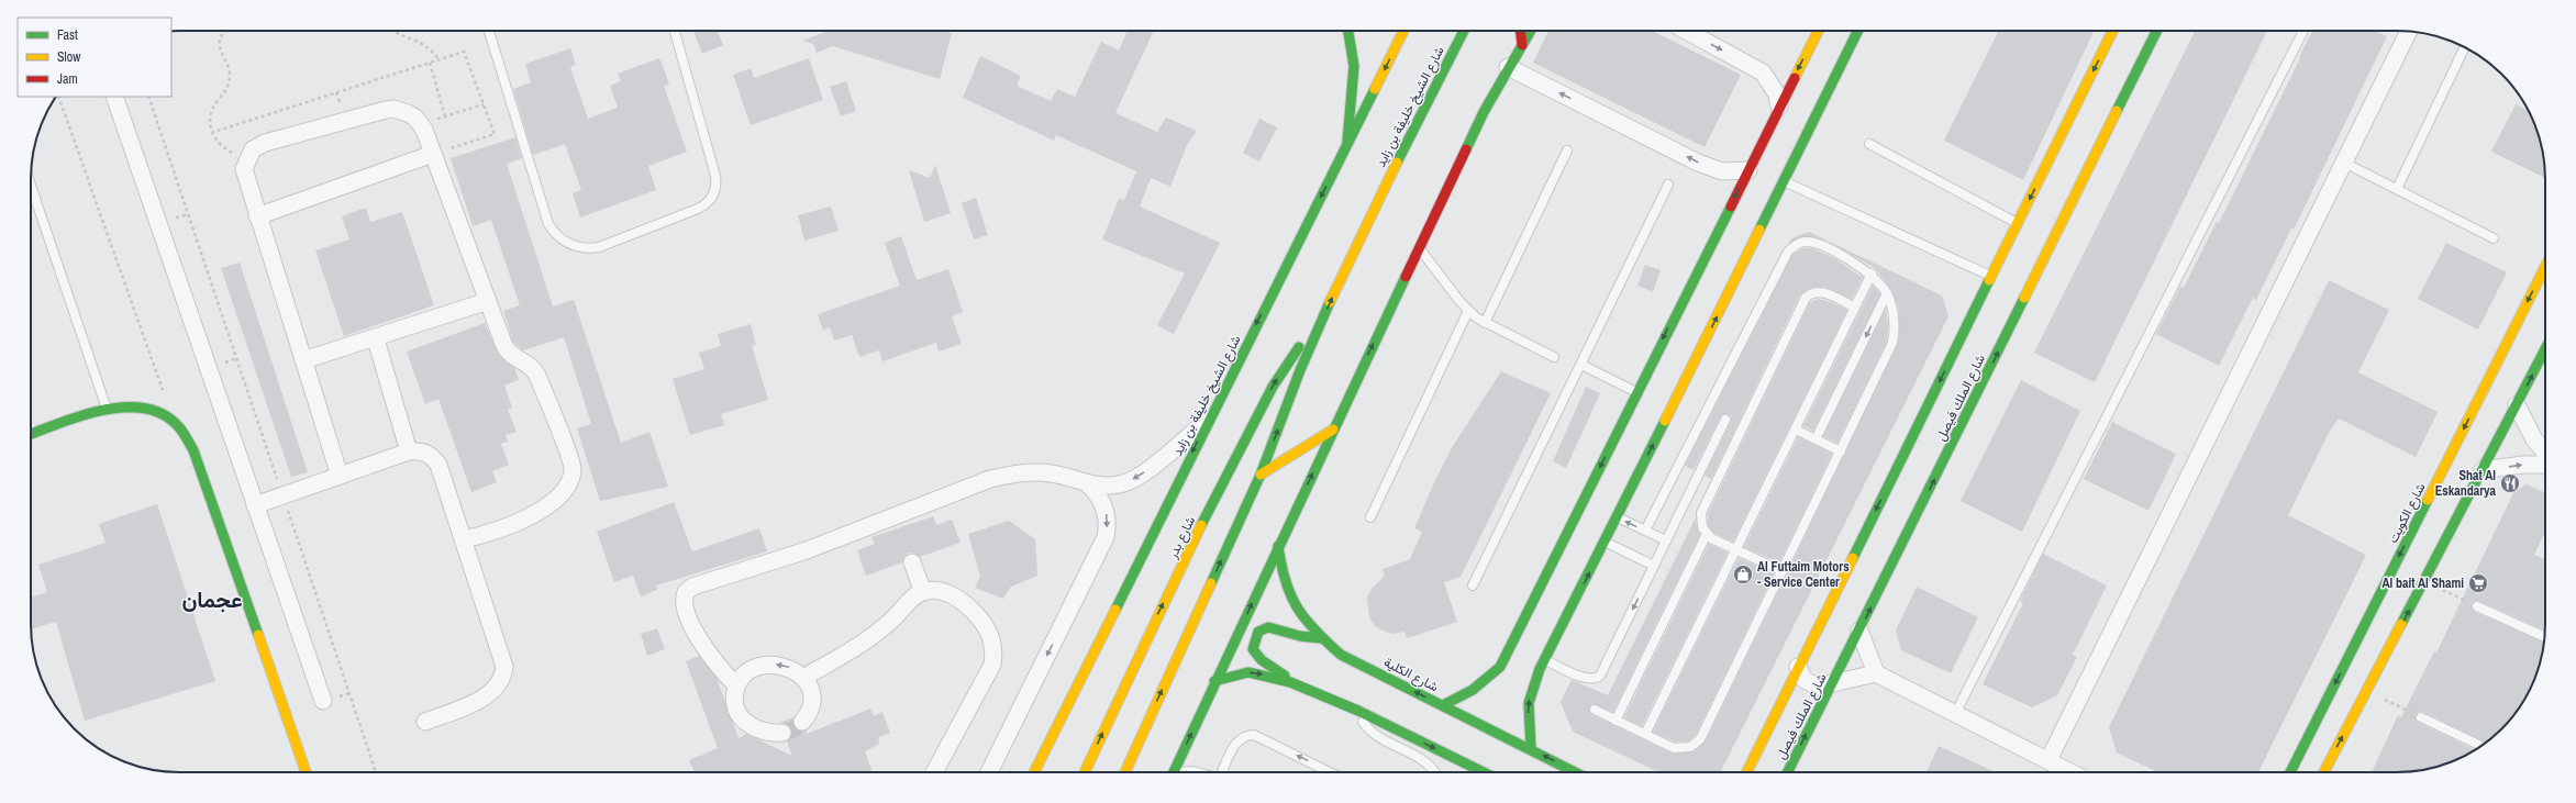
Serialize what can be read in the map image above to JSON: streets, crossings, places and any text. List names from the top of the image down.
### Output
{
  "streets": {
    "street": [
      "شارع الشيخ خليفة بن زايد",
      "شارع الملك فيصل",
      "شارع الكويت",
      "شارع بدر",
      "شارع الكلية"
    ]
  },
  "crossings": [
    ["شارع الشيخ خليفة بن زايد", "شارع بدر"]
  ],
  "districts": ["عجمان"],
  "places": {
    "restaurant": ["Shat Al Eskandarya"],
    "shop": ["Al Futtaim Motors - Service Center"],
    "supermarket": ["Al bait Al Shami"]
  },
  "legend": ["Fast", "Slow", "Jam"]
}
